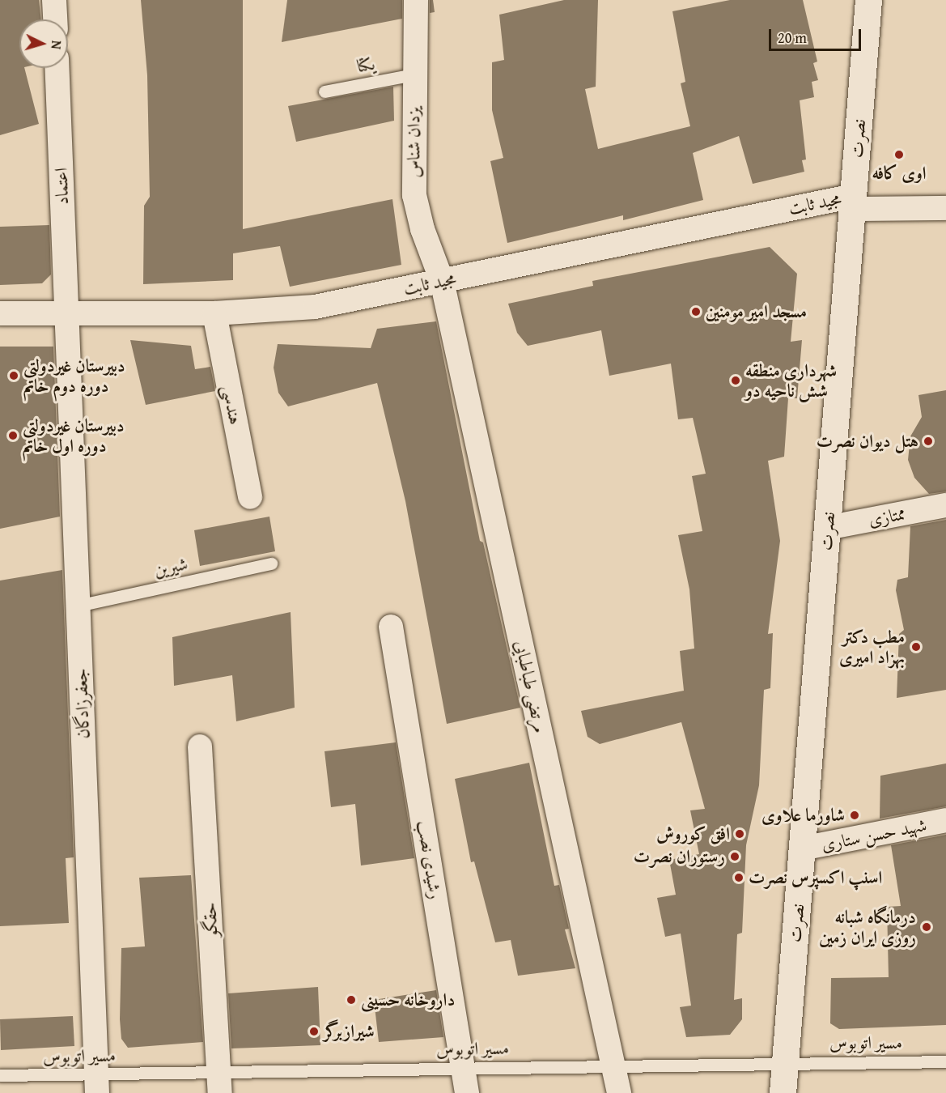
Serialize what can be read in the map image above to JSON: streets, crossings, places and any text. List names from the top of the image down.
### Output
{
  "streets": {
    "main road": ["نصرت"],
    "street": [
      "یزدان شناس",
      "اعتماد",
      "مجید ثابت",
      "هندسی",
      "ممتازی",
      "مرتضی طباطبایی",
      "جعفرزادگان",
      "شهید حسن ستاری",
      "رشیدی نصب",
      "حقگو"
    ],
    "lane": ["یکتا", "شیرین", "مسیر اتوبوس"]
  },
  "crossings": [
    ["یکتا", "یزدان شناس"],
    ["نصرت", "مجید ثابت"],
    ["نصرت", "ممتازی"],
    ["نصرت", "شهید حسن ستاری"],
    ["نصرت", "مسیر اتوبوس"],
    ["یزدان شناس", "مجید ثابت"],
    ["یزدان شناس", "مرتضی طباطبایی"],
    ["اعتماد", "مجید ثابت"],
    ["اعتماد", "جعفرزادگان"],
    ["مجید ثابت", "هندسی"],
    ["مجید ثابت", "مرتضی طباطبایی"],
    ["مجید ثابت", "جعفرزادگان"],
    ["شیرین", "جعفرزادگان"],
    ["مرتضی طباطبایی", "مسیر اتوبوس"],
    ["جعفرزادگان", "مسیر اتوبوس"],
    ["رشیدی نصب", "مسیر اتوبوس"],
    ["حقگو", "مسیر اتوبوس"]
  ],
  "places": [
    "اوی کافه",
    "مسجد امیر مومنین",
    "دبیرستان غیردولتی دوره دوم خاتم",
    "شهرداری منطقه شش ناحیه دو",
    "دبیرستان غیردولتی دوره اول خاتم",
    "هتل دیوان نصرت",
    "مطب دکتر بهزاد امیری",
    "شاورما علاوی",
    "افق کوروش",
    "رستوران نصرت",
    "اسنپ اکسپرس نصرت",
    "درمانگاه شبانه روزی ایران زمین",
    "داروخانه حسینی",
    "شیرازبرگر"
  ],
  "scale_bar": "20 m",
  "north": "right"
}
